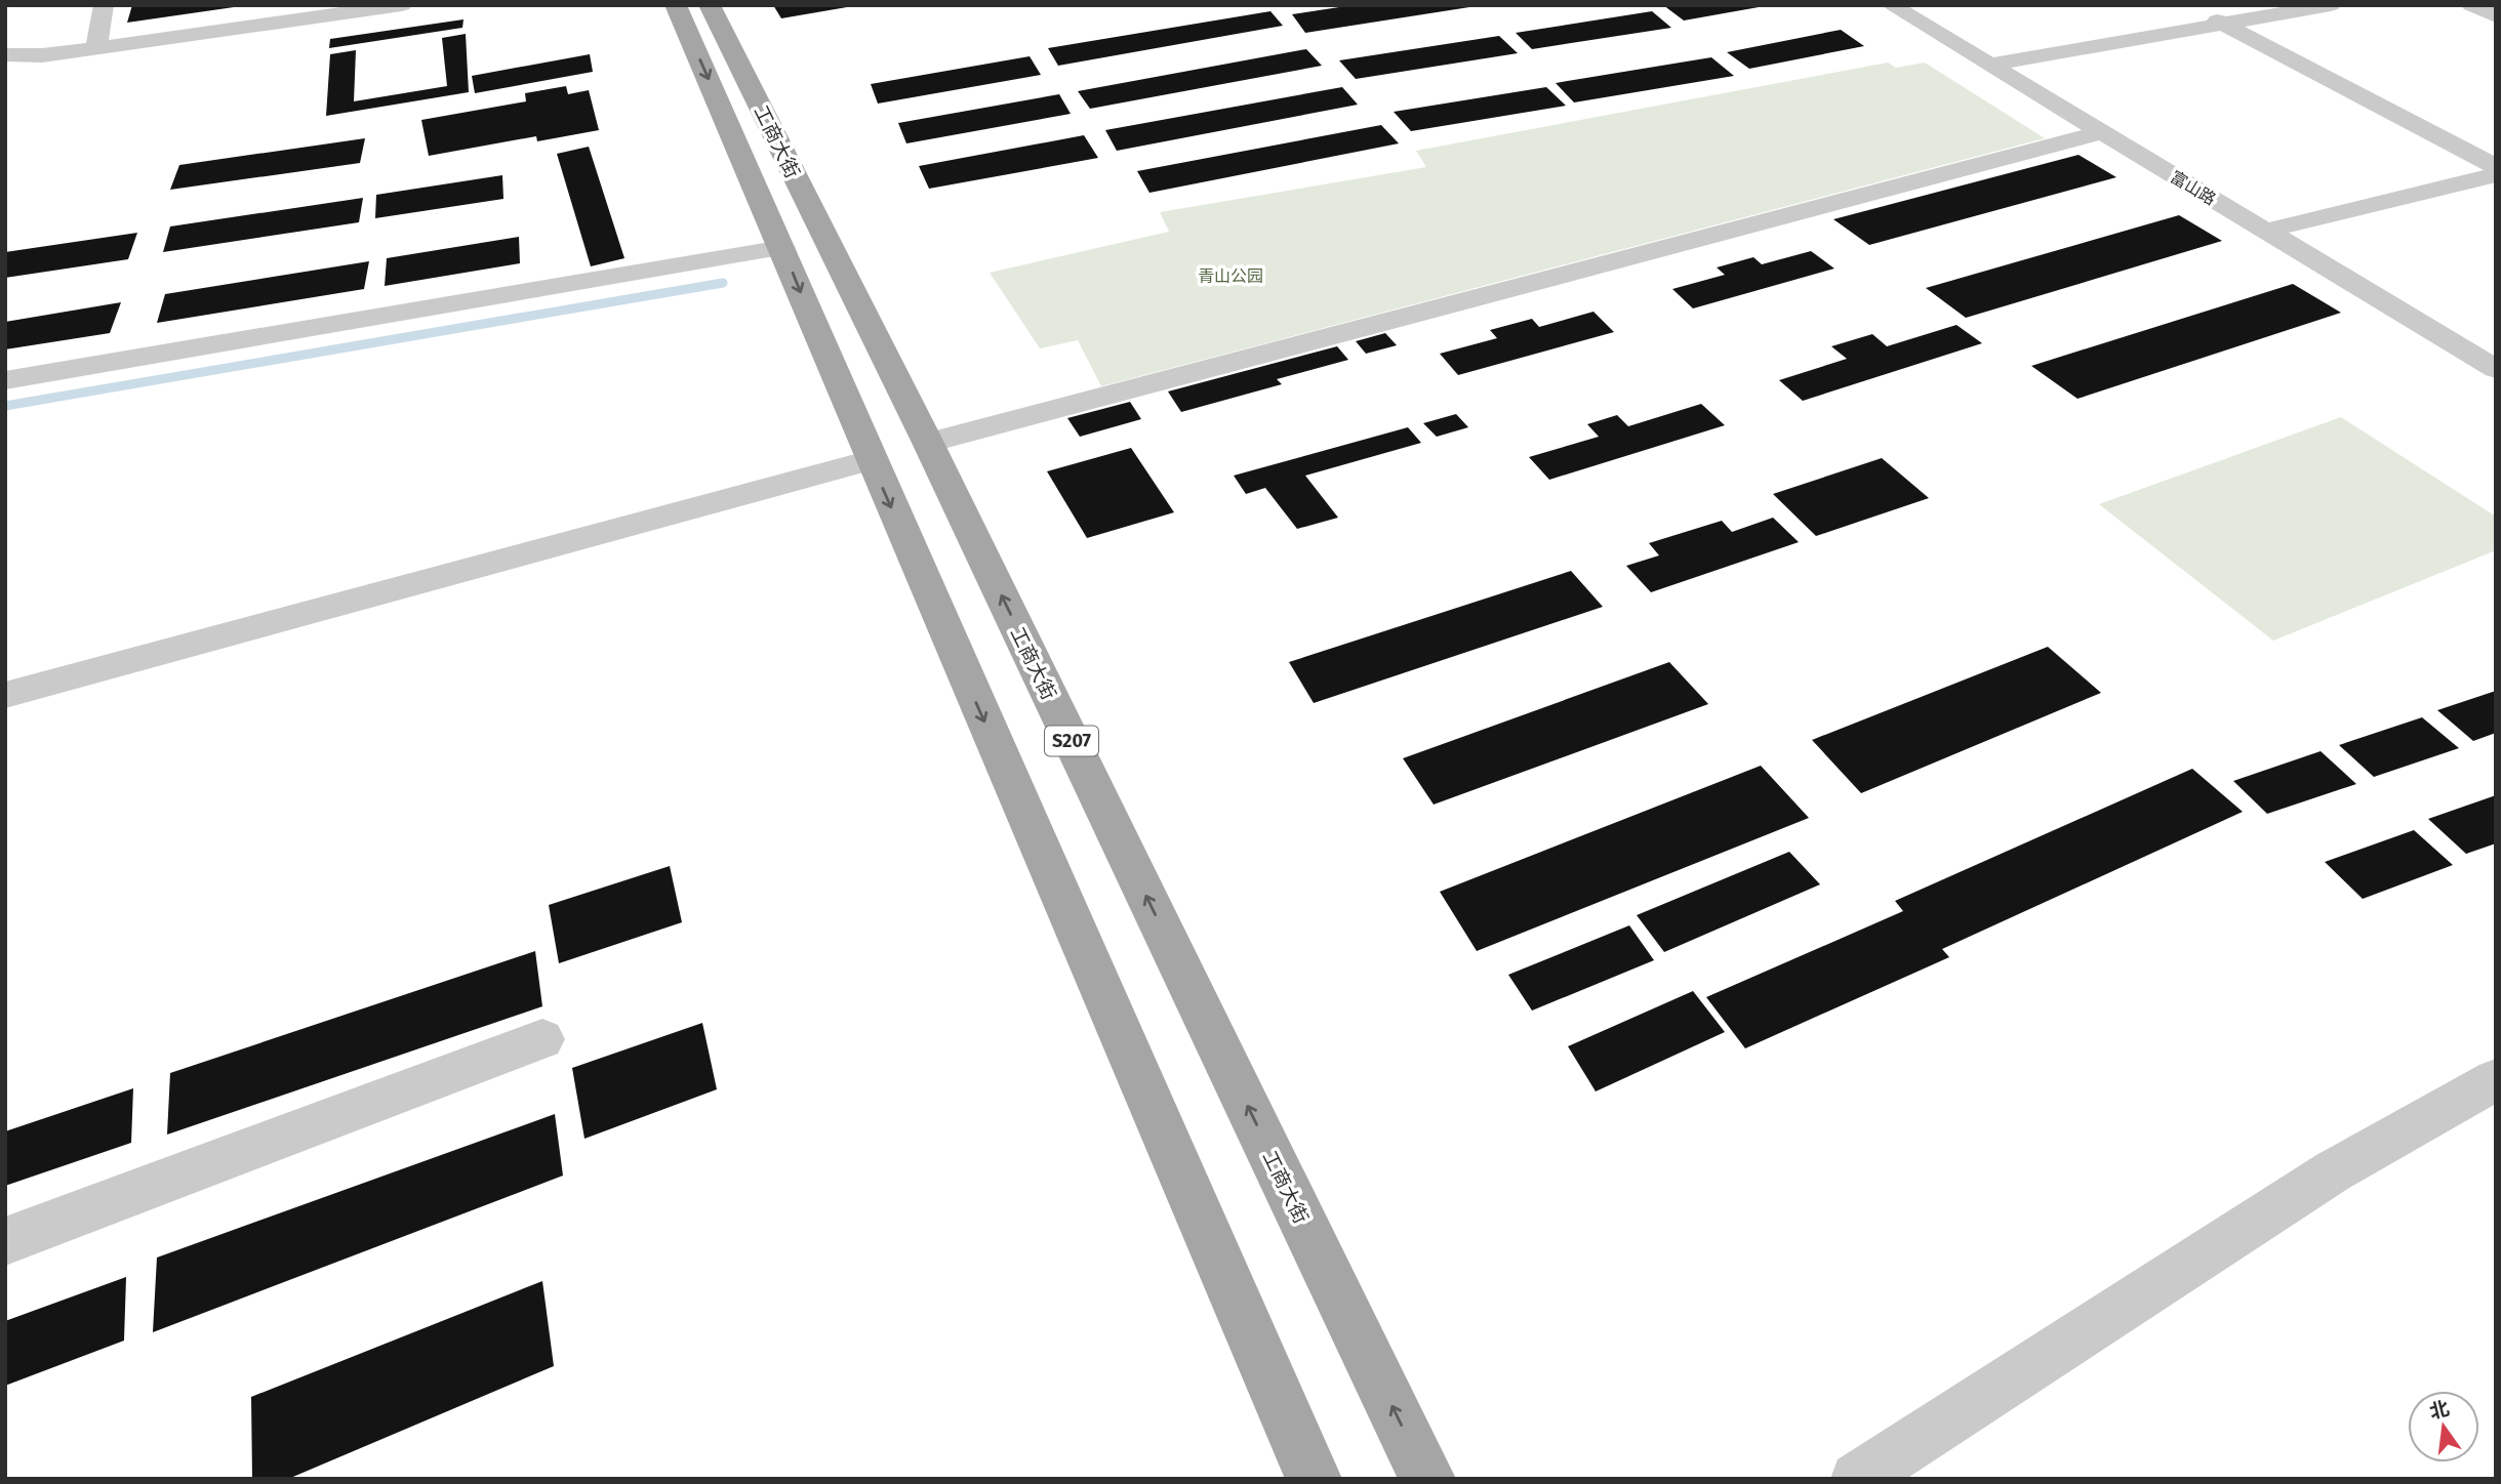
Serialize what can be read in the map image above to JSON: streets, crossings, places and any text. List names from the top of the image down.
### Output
{
  "streets": {
    "main road": ["工商大街", "S207"],
    "street": ["富山路"]
  },
  "parks": ["青山公园"],
  "north": "top"
}
